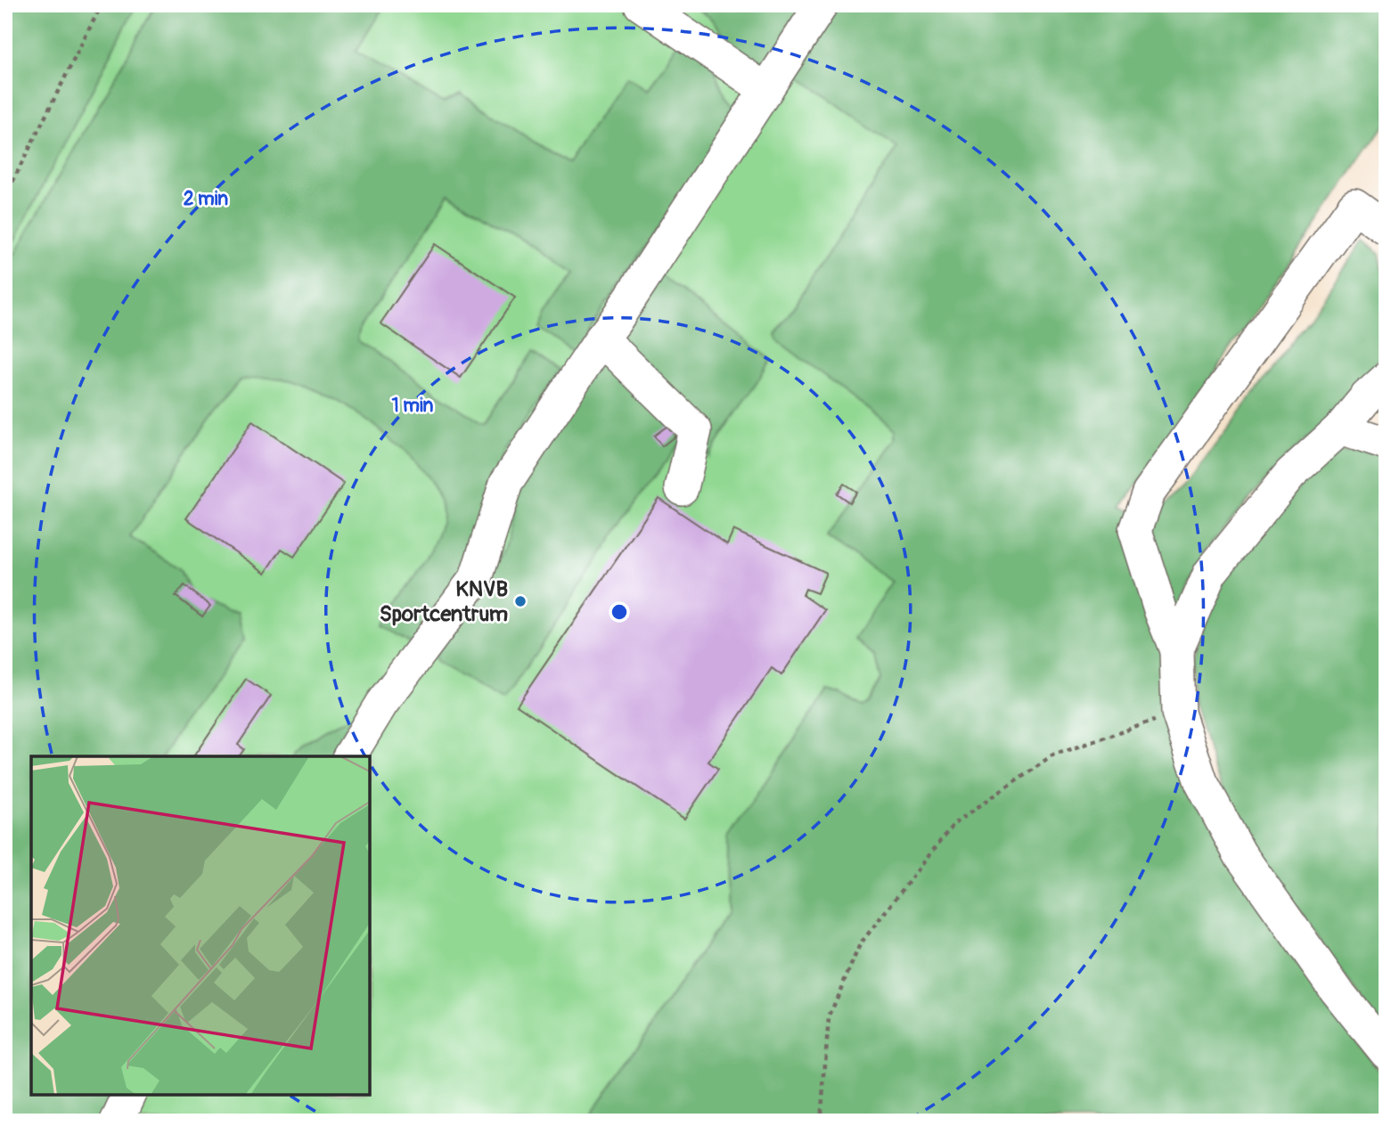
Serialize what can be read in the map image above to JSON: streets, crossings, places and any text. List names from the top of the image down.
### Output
{
  "places": ["KNVB Sportcentrum"],
  "rings": ["2 min", "1 min"]
}
